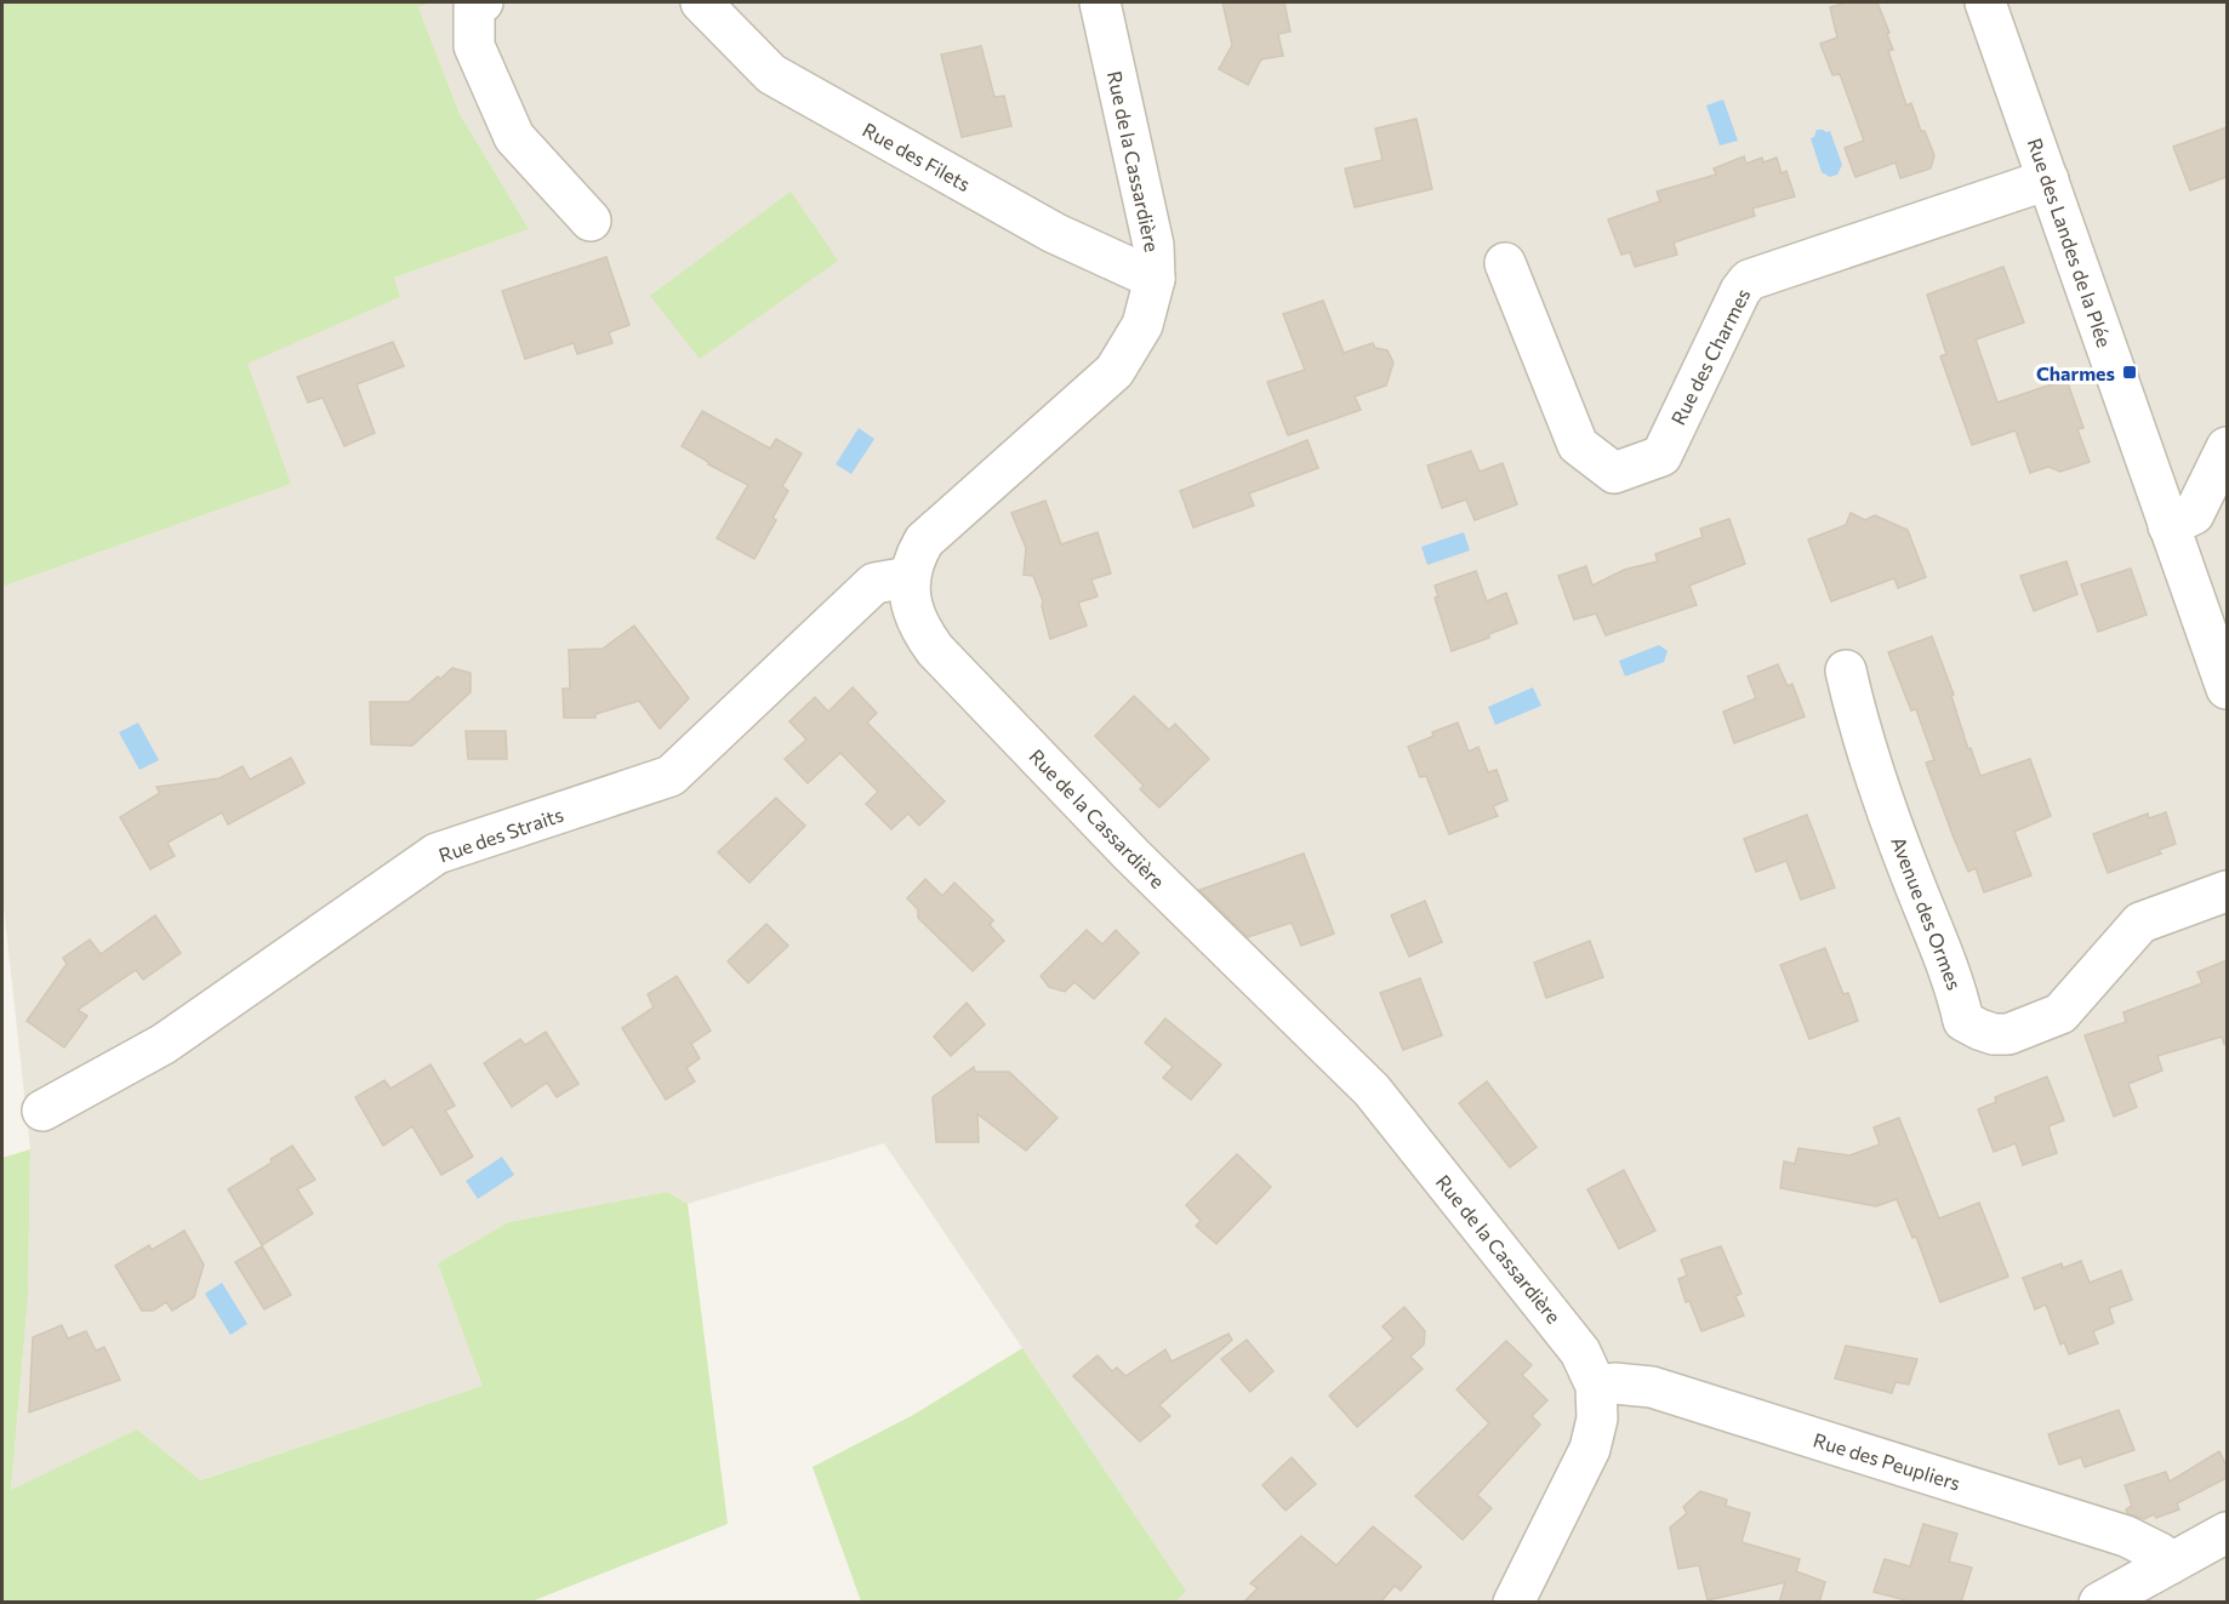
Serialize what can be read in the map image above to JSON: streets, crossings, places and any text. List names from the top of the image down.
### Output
{
  "streets": {
    "street": [
      "Rue des Filets",
      "Rue de la Cassardière",
      "Rue des Landes de la Plée",
      "Rue des Charmes",
      "Rue des Straits",
      "Avenue des Ormes",
      "Rue des Peupliers"
    ]
  },
  "crossings": [
    ["Rue des Filets", "Rue de la Cassardière"],
    ["Rue de la Cassardière", "Rue des Straits"],
    ["Rue de la Cassardière", "Rue des Peupliers"],
    ["Rue des Landes de la Plée", "Rue des Charmes"]
  ],
  "places": {
    "transit": ["Charmes"]
  }
}
